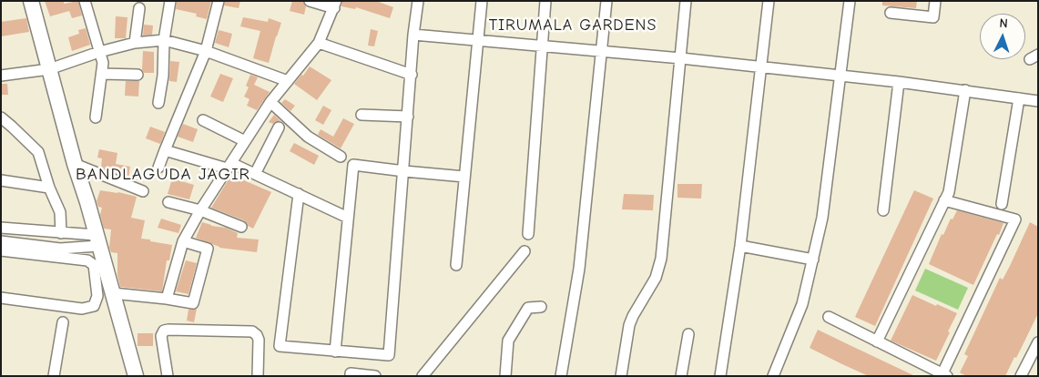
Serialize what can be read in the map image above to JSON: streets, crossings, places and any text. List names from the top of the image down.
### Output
{
  "districts": ["TIRUMALA GARDENS", "BANDLAGUDA JAGIR"],
  "north": "top"
}
